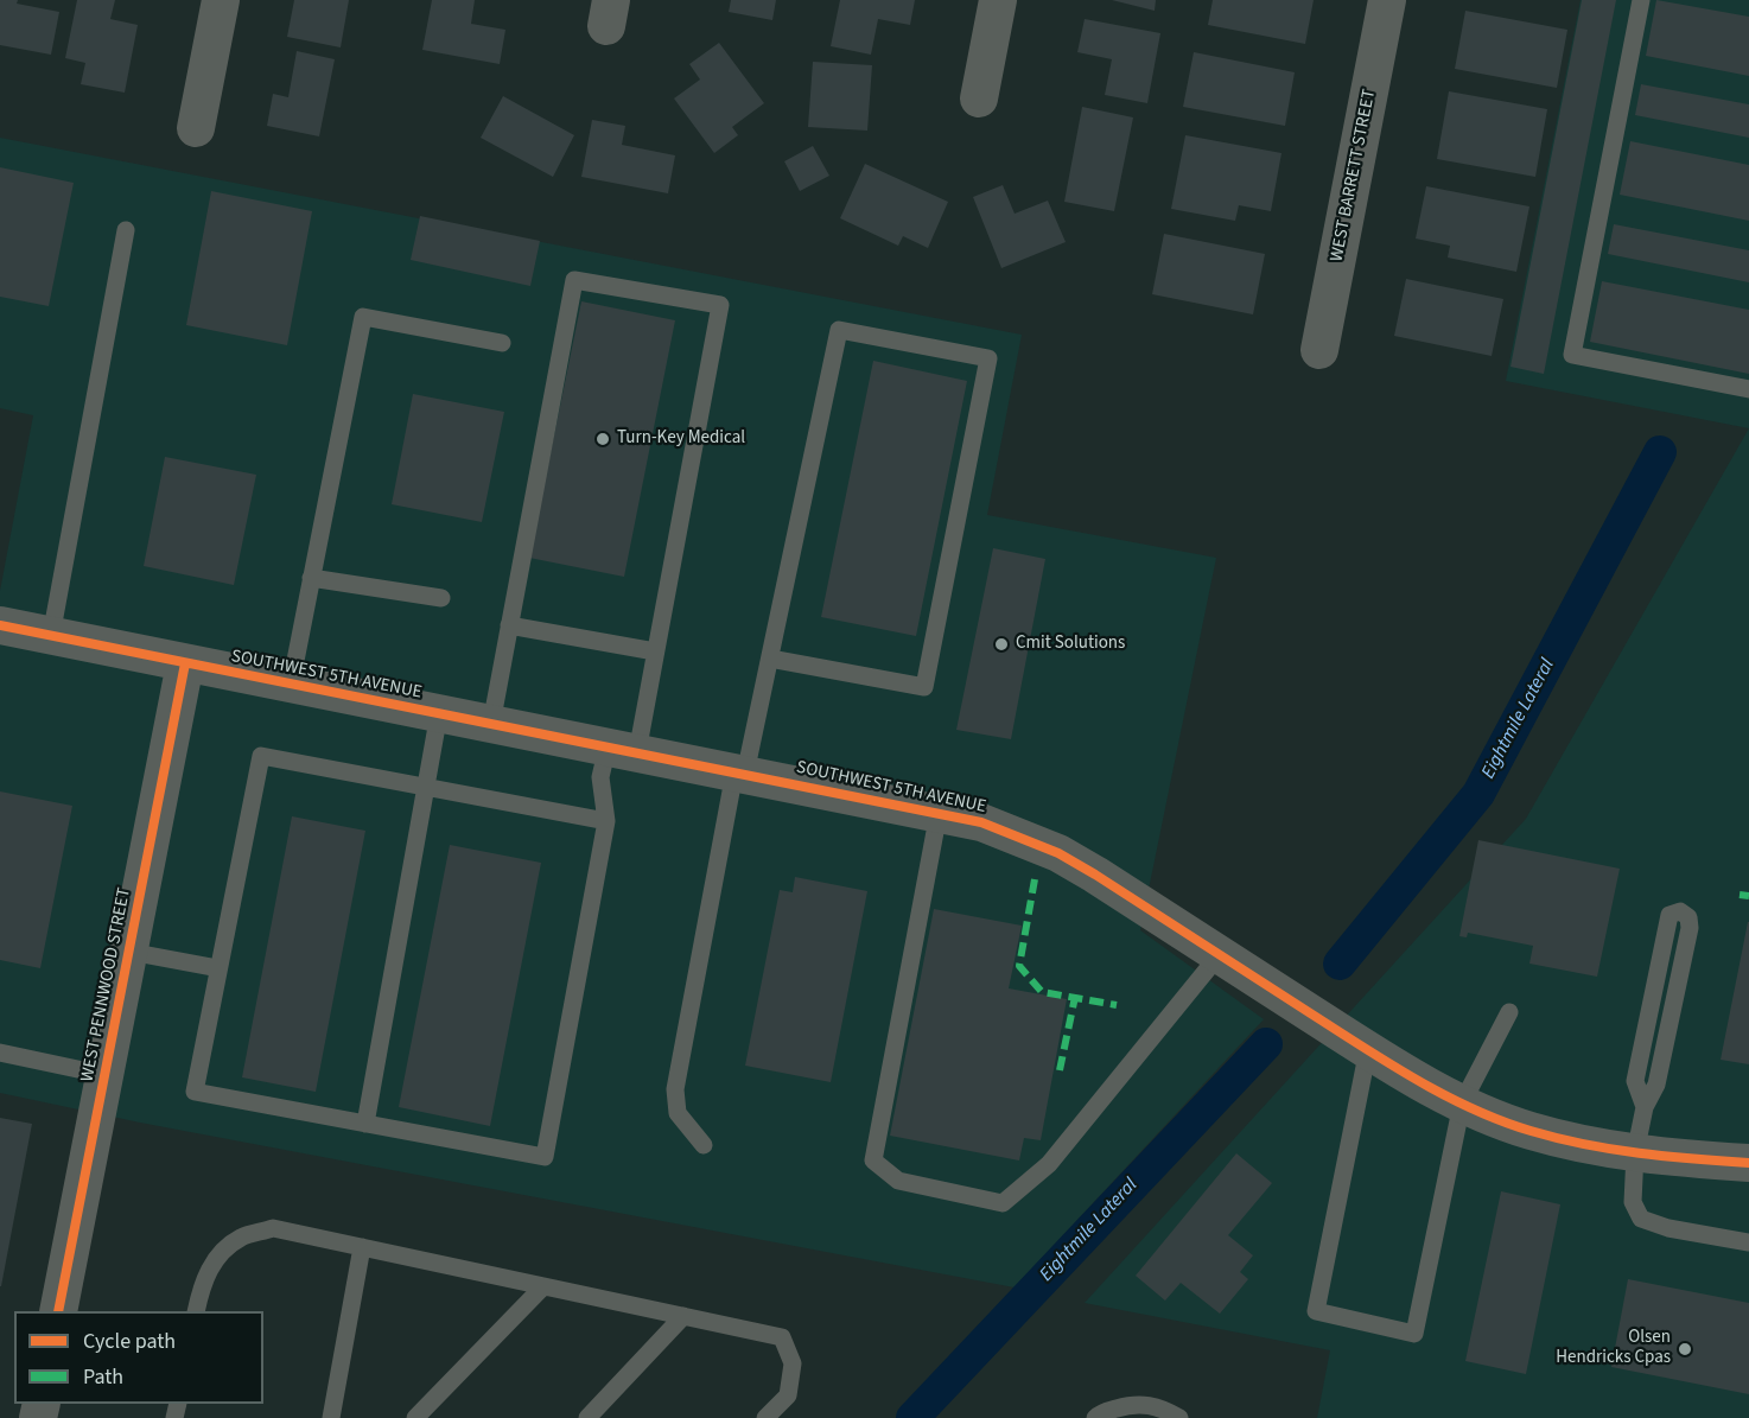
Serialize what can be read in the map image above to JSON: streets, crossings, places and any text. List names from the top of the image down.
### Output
{
  "streets": {
    "street": ["WEST BARRETT STREET", "SOUTHWEST 5TH AVENUE", "WEST PENNWOOD STREET"]
  },
  "crossings": [
    ["SOUTHWEST 5TH AVENUE", "WEST PENNWOOD STREET"]
  ],
  "water": ["Eightmile Lateral"],
  "places": ["Turn-Key Medical", "Cmit Solutions", "Olsen Hendricks Cpas"],
  "legend": ["Cycle path", "Path"]
}
